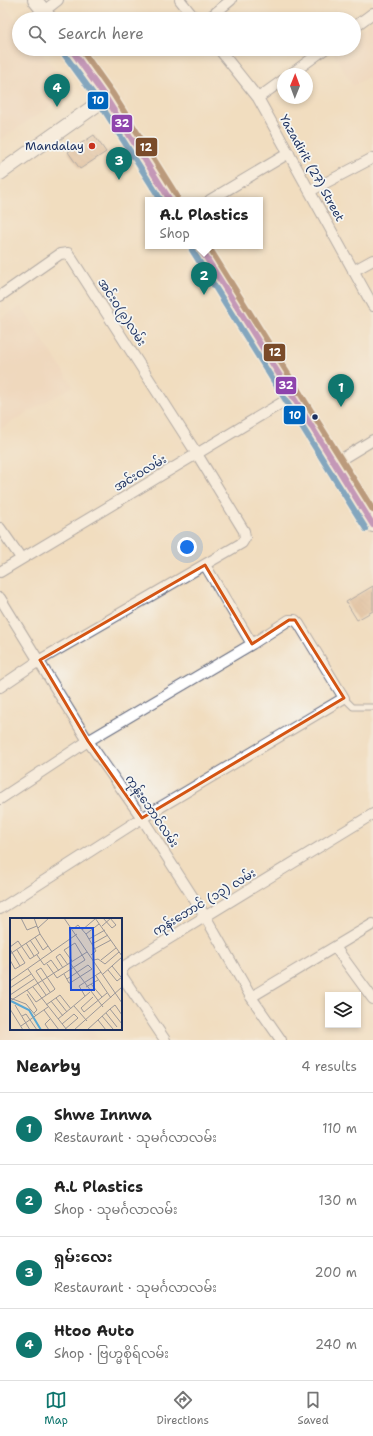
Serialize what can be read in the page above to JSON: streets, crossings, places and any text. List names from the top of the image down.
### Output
{
  "streets": {
    "street": [
      "Yazadirit (27) Street",
      "အင်းဝ(၉)လမ်း",
      "အင်းဝလမ်း",
      "ကုန်းဘောင်လမ်း",
      "ကုန်းဘောင် (၁၃) လမ်း"
    ]
  },
  "crossings": [
    ["အင်းဝ(၉)လမ်း", "အင်းဝလမ်း"],
    ["ကုန်းဘောင်လမ်း", "ကုန်းဘောင် (၁၃) လမ်း"]
  ],
  "places": ["Mandalay"],
  "lines": ["transit line 32", "transit line 10", "transit line 12"],
  "north": "top",
  "page": {
    "search": "Search here",
    "pins": [
      "4",
      "3",
      "2",
      "1"
    ],
    "popup": ["A.L Plastics", "Shop"],
    "heading": ["Nearby", "4 results"],
    "list": [
      {
        "mark": "1",
        "name": "Shwe Innwa",
        "note": "Restaurant · သုမင်္ဂလာလမ်း",
        "value": "110 m"
      },
      {
        "mark": "2",
        "name": "A.L Plastics",
        "note": "Shop · သုမင်္ဂလာလမ်း",
        "value": "130 m"
      },
      {
        "mark": "3",
        "name": "ရှမ်းလေး",
        "note": "Restaurant · သုမင်္ဂလာလမ်း",
        "value": "200 m"
      },
      {
        "mark": "4",
        "name": "Htoo Auto",
        "note": "Shop · ဗြဟ္မစိုရ်လမ်း",
        "value": "240 m"
      }
    ],
    "nav": ["Map", "Directions", "Saved"]
  }
}
